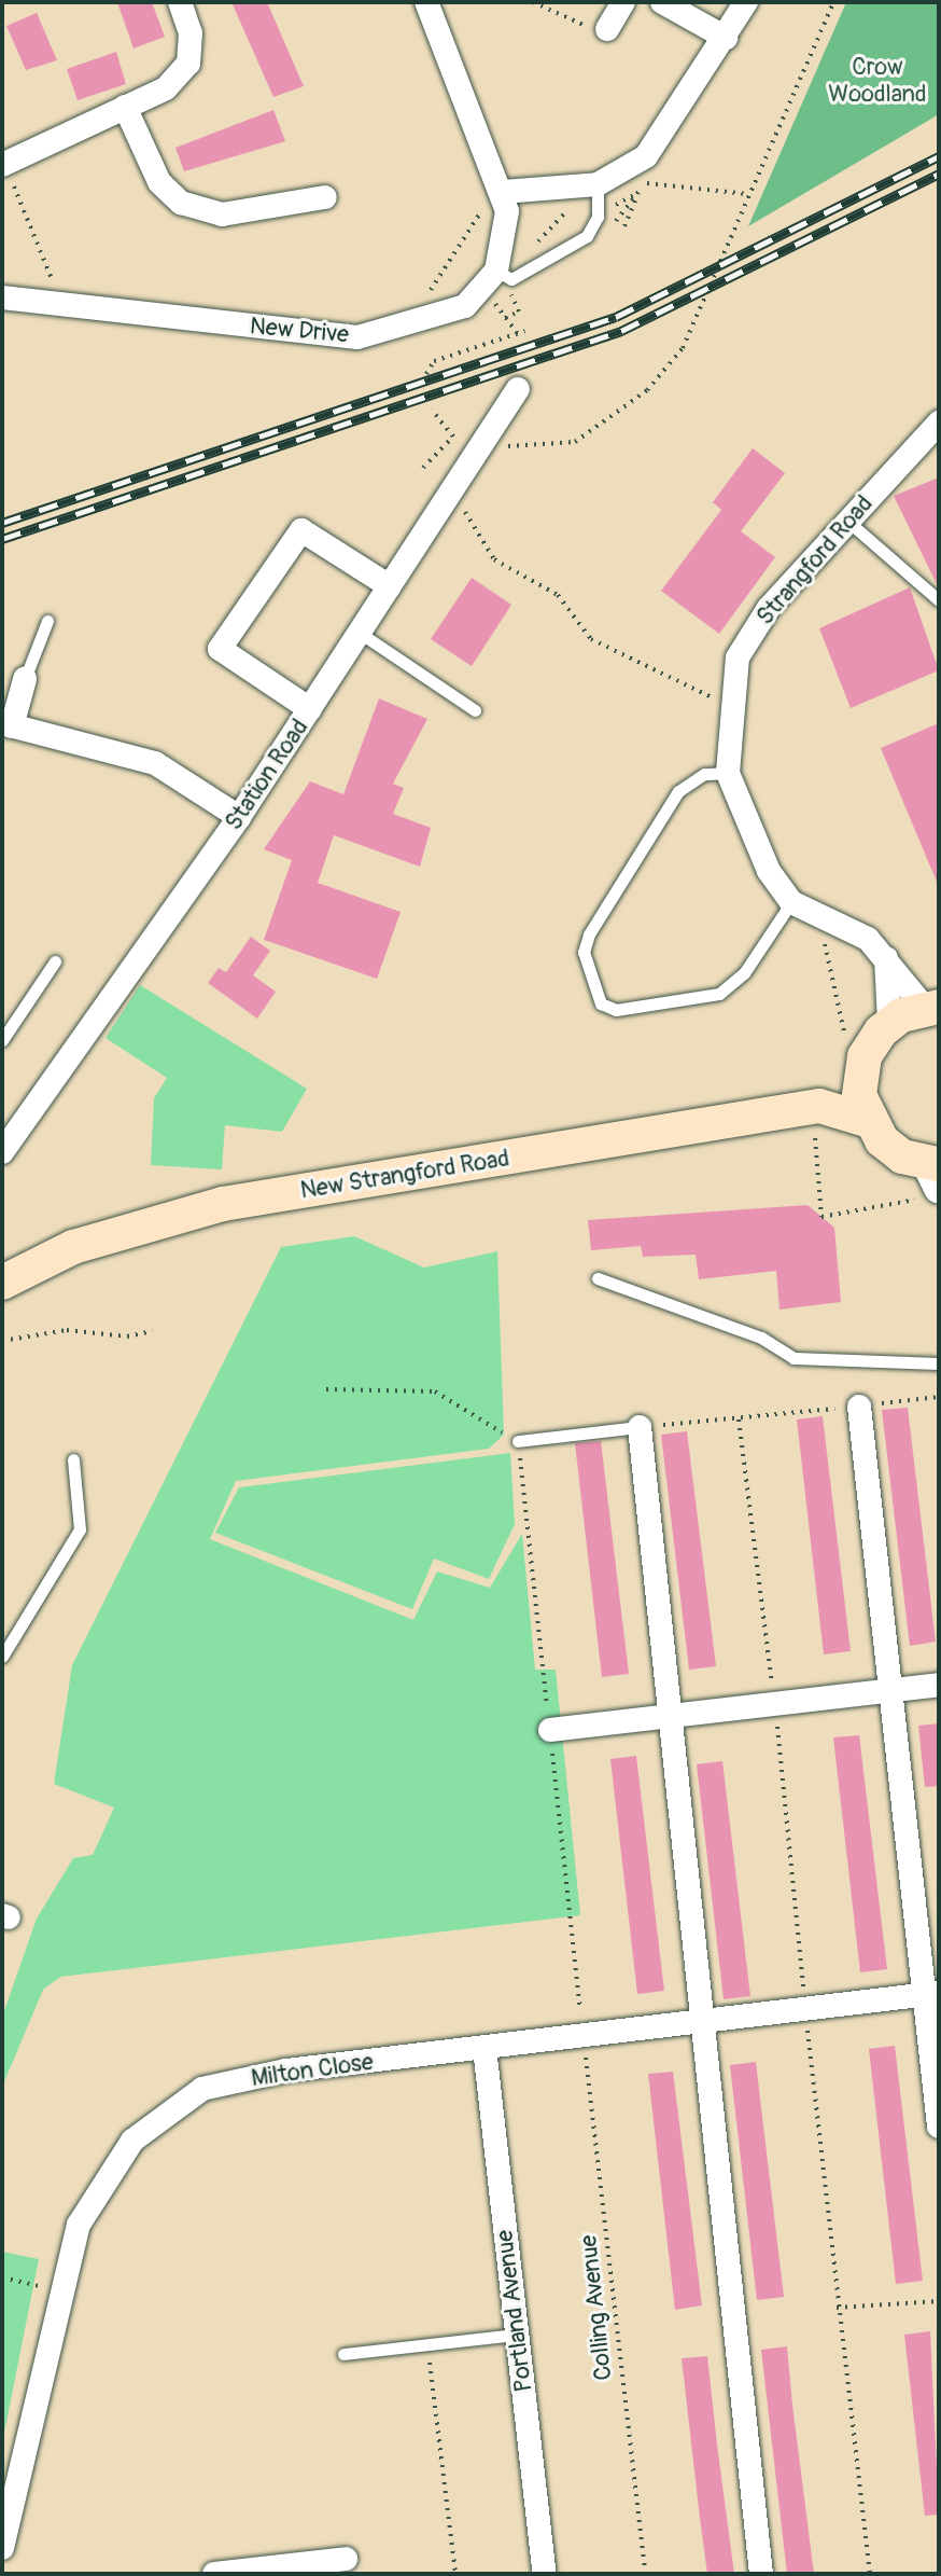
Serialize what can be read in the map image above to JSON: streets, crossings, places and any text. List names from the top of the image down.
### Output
{
  "streets": {
    "main road": ["New Strangford Road"],
    "street": [
      "New Drive",
      "Strangford Road",
      "Station Road",
      "Milton Close",
      "Portland Avenue"
    ],
    "path": ["Colling Avenue"]
  },
  "crossings": [
    ["Milton Close", "Colling Avenue"],
    ["Milton Close", "Portland Avenue"]
  ],
  "parks": ["Crow Woodland"]
}
